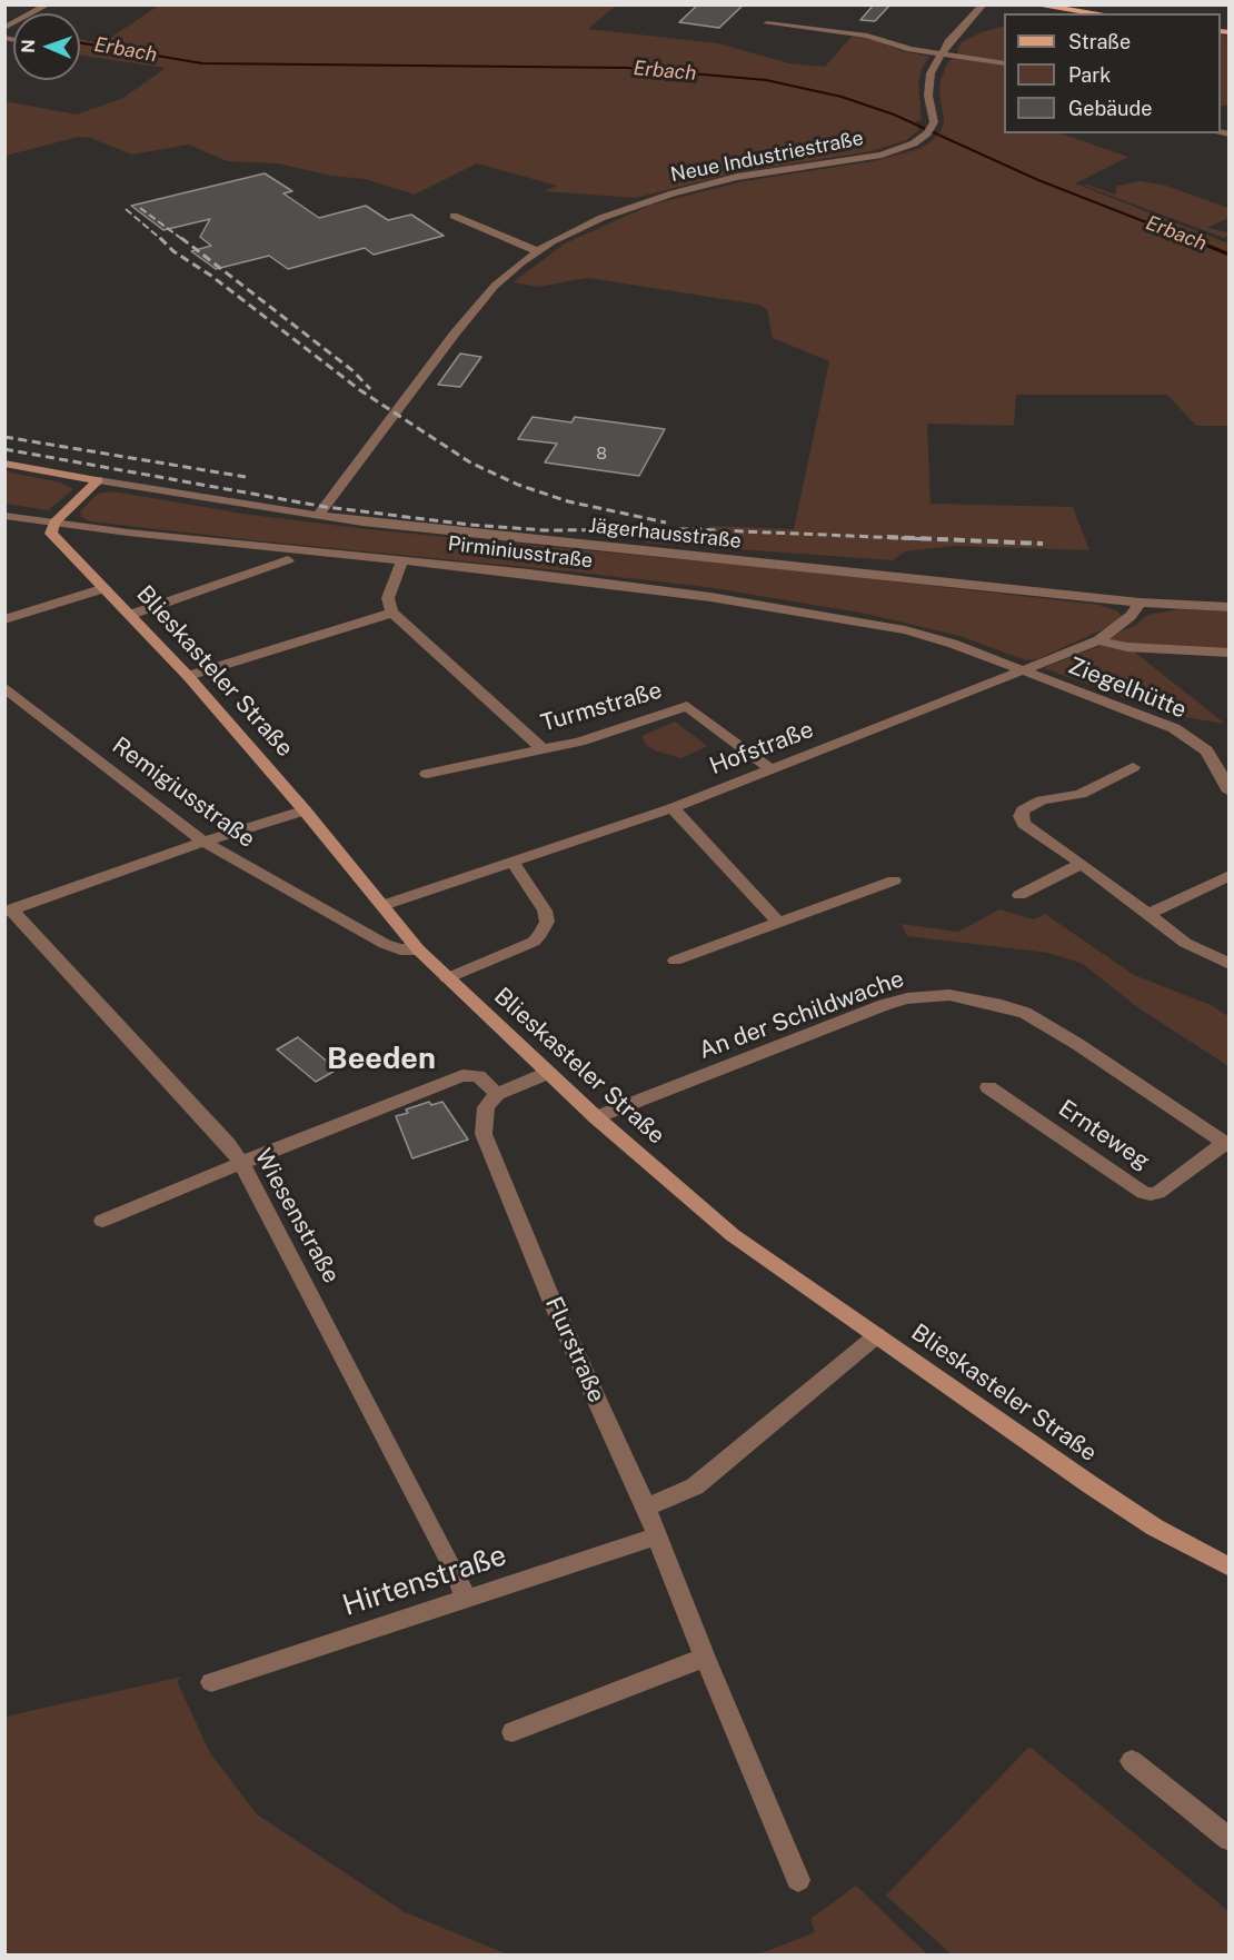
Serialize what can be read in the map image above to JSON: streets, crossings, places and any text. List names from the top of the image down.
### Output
{
  "streets": {
    "street": [
      "Neue Industriestraße",
      "Jägerhausstraße",
      "Pirminiusstraße",
      "Blieskasteler Straße",
      "Ziegelhütte",
      "Turmstraße",
      "Hofstraße",
      "Remigiusstraße",
      "An der Schildwache",
      "Ernteweg",
      "Wiesenstraße",
      "Flurstraße",
      "Hirtenstraße"
    ]
  },
  "crossings": [
    ["Neue Industriestraße", "Jägerhausstraße"],
    ["Jägerhausstraße", "Hofstraße"],
    ["Pirminiusstraße", "Blieskasteler Straße"],
    ["Pirminiusstraße", "Ziegelhütte"],
    ["Pirminiusstraße", "Hofstraße"],
    ["Blieskasteler Straße", "Hofstraße"],
    ["Blieskasteler Straße", "Remigiusstraße"],
    ["Blieskasteler Straße", "An der Schildwache"],
    ["Ziegelhütte", "Hofstraße"],
    ["Turmstraße", "Hofstraße"],
    ["An der Schildwache", "Ernteweg"],
    ["Wiesenstraße", "Hirtenstraße"],
    ["Flurstraße", "Hirtenstraße"]
  ],
  "districts": ["Beeden"],
  "water": ["Erbach"],
  "house_numbers": ["8"],
  "legend": ["Straße", "Park", "Gebäude"],
  "north": "left"
}
